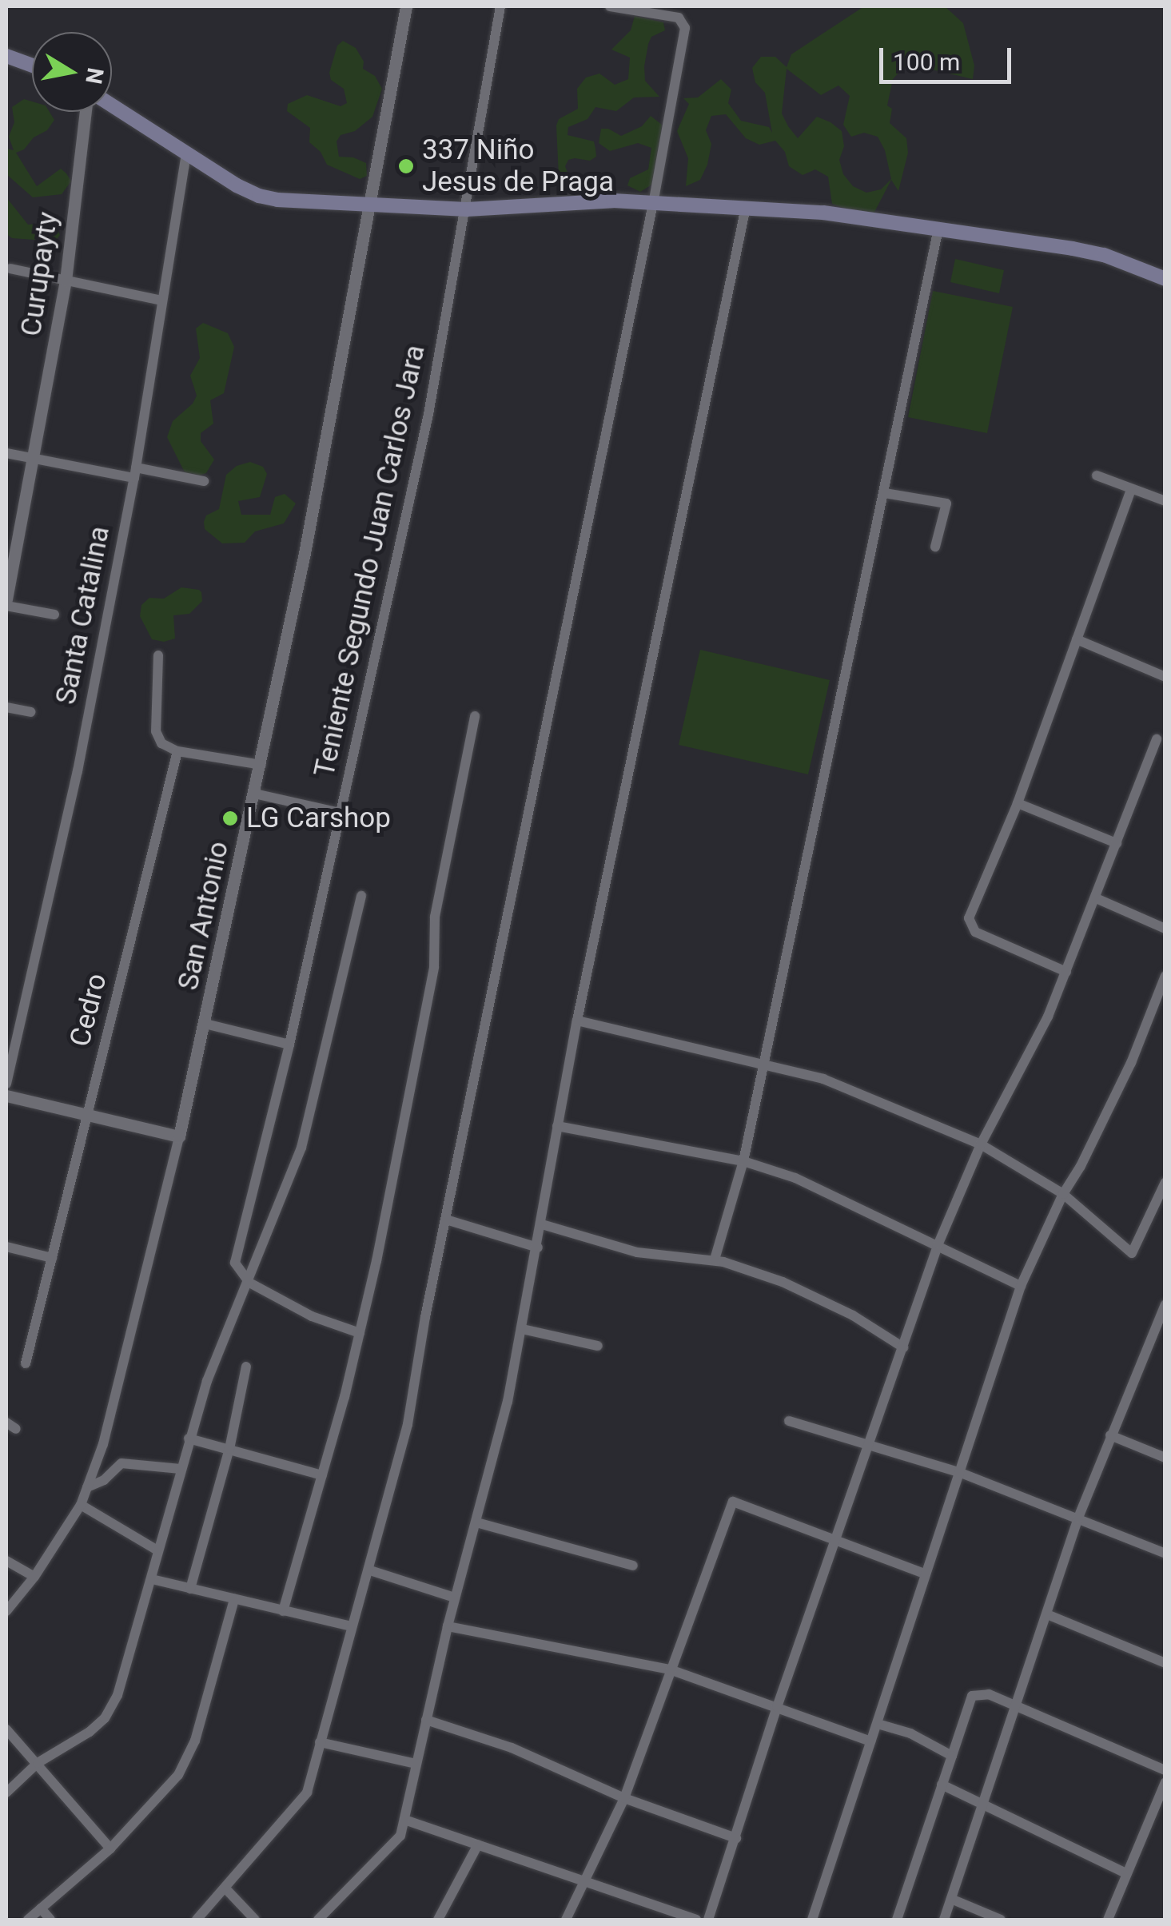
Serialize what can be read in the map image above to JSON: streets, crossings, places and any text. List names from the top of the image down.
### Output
{
  "streets": {
    "street": [
      "Curupayty",
      "Teniente Segundo Juan Carlos Jara",
      "Santa Catalina",
      "San Antonio",
      "Cedro"
    ]
  },
  "places": ["337 Niño Jesus de Praga", "LG Carshop"],
  "scale_bar": "100 m",
  "north": "right"
}
